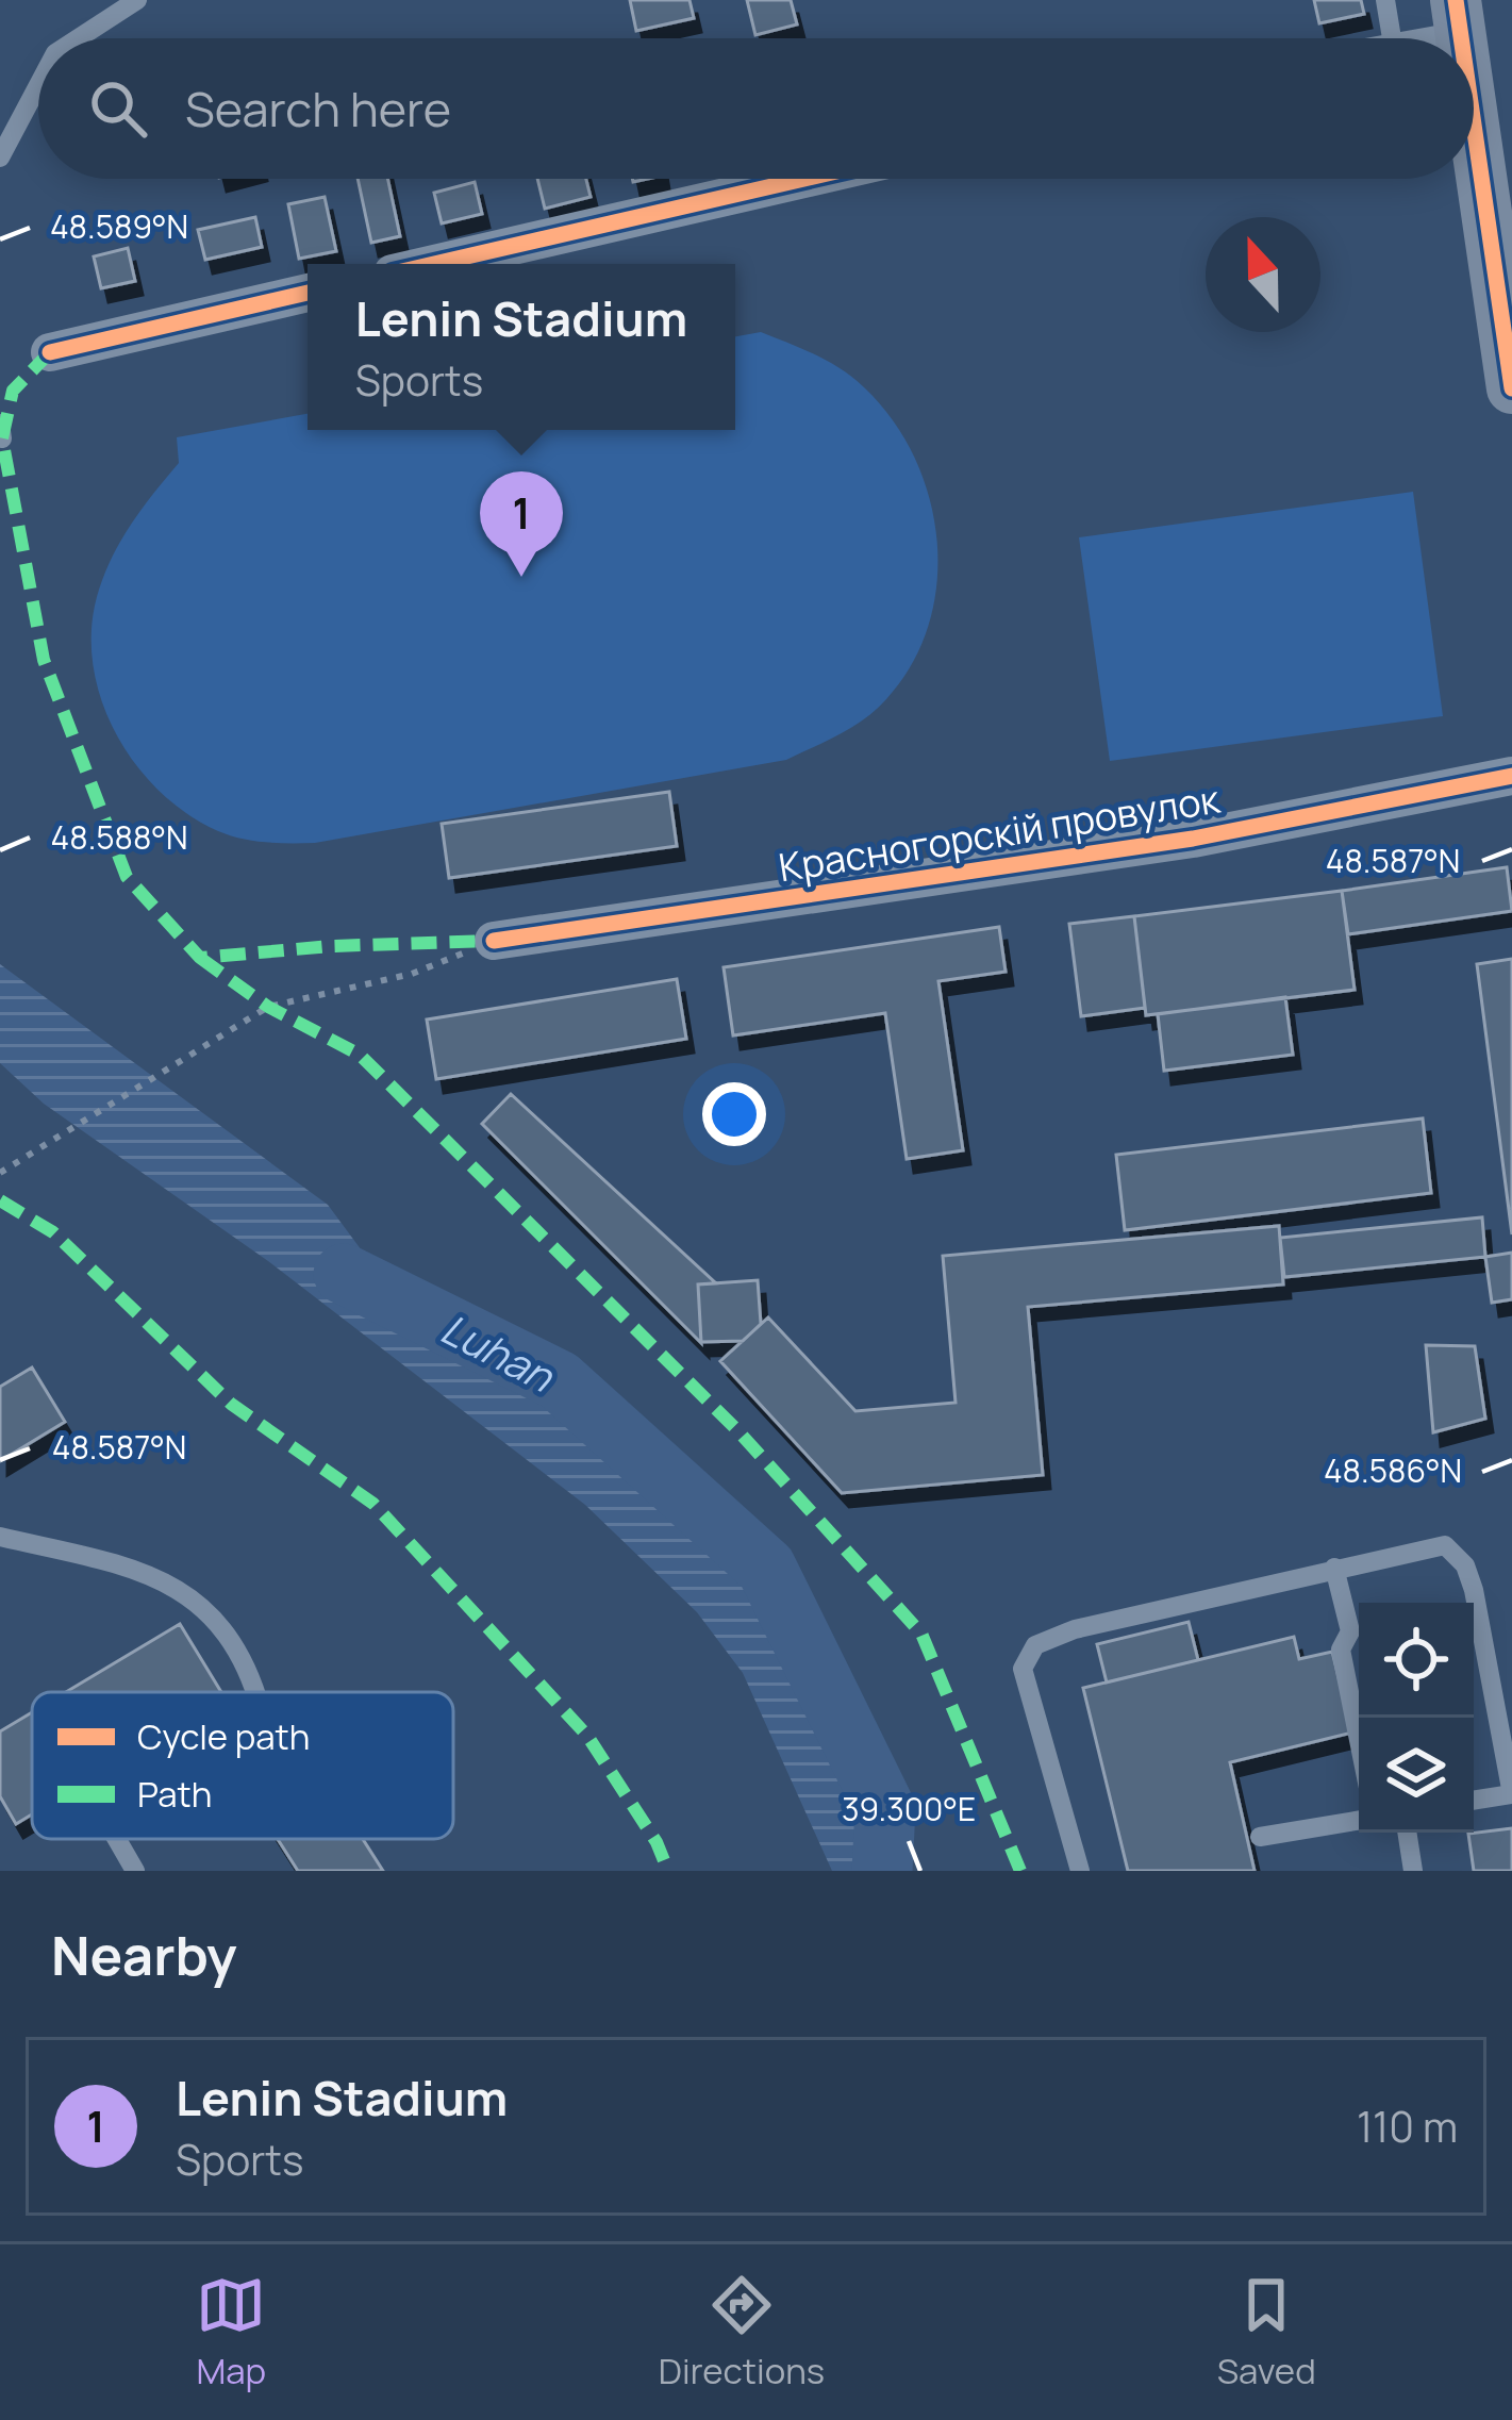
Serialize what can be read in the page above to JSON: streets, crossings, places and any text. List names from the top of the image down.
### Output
{
  "streets": {
    "street": ["Красногорскій провулок"]
  },
  "water": ["Luhan"],
  "legend": ["Cycle path", "Path"],
  "north": "top",
  "page": {
    "search": "Search here",
    "popup": ["Lenin Stadium", "Sports"],
    "pins": "1",
    "heading": "Nearby",
    "list": [
      {
        "mark": "1",
        "name": "Lenin Stadium",
        "note": "Sports",
        "value": "110 m"
      }
    ],
    "nav": ["Map", "Directions", "Saved"]
  },
  "coordinates": [
    "48.589°N",
    "48.588°N",
    "48.587°N",
    "48.586°N",
    "39.300°E"
  ]
}
